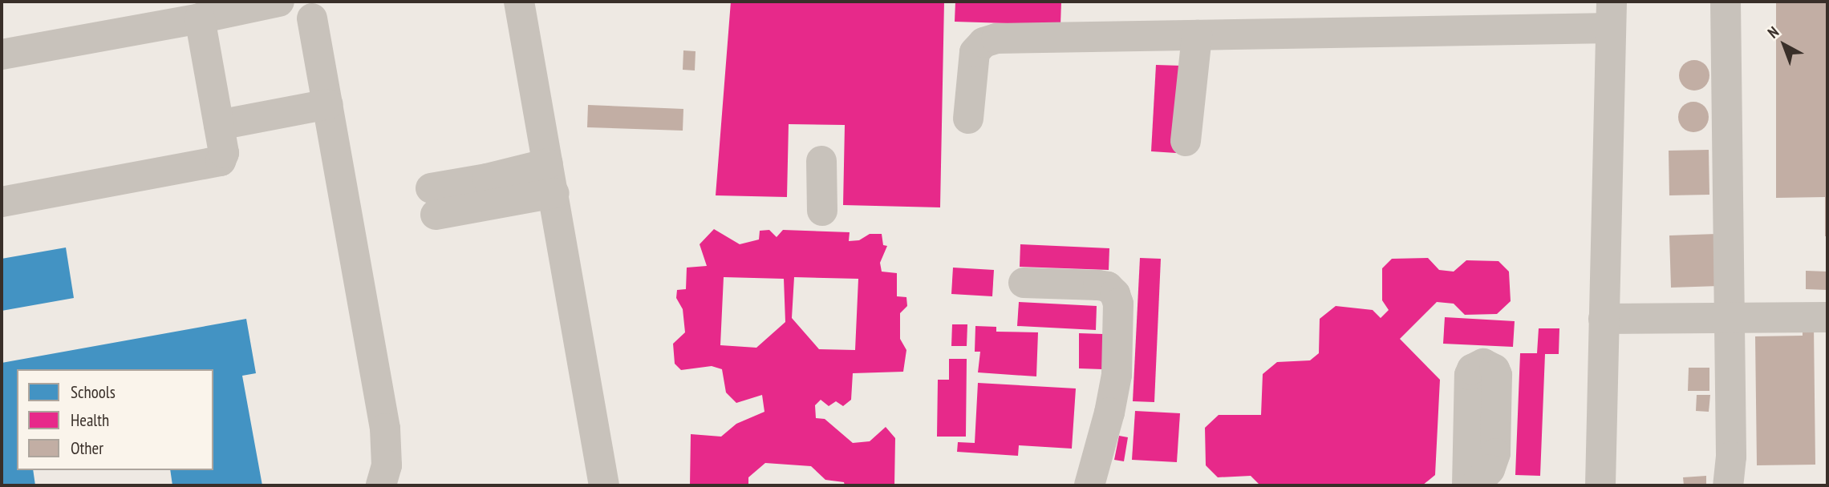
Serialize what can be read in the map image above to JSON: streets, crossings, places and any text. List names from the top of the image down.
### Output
{
  "legend": ["Schools", "Health", "Other"],
  "north": "top left"
}
